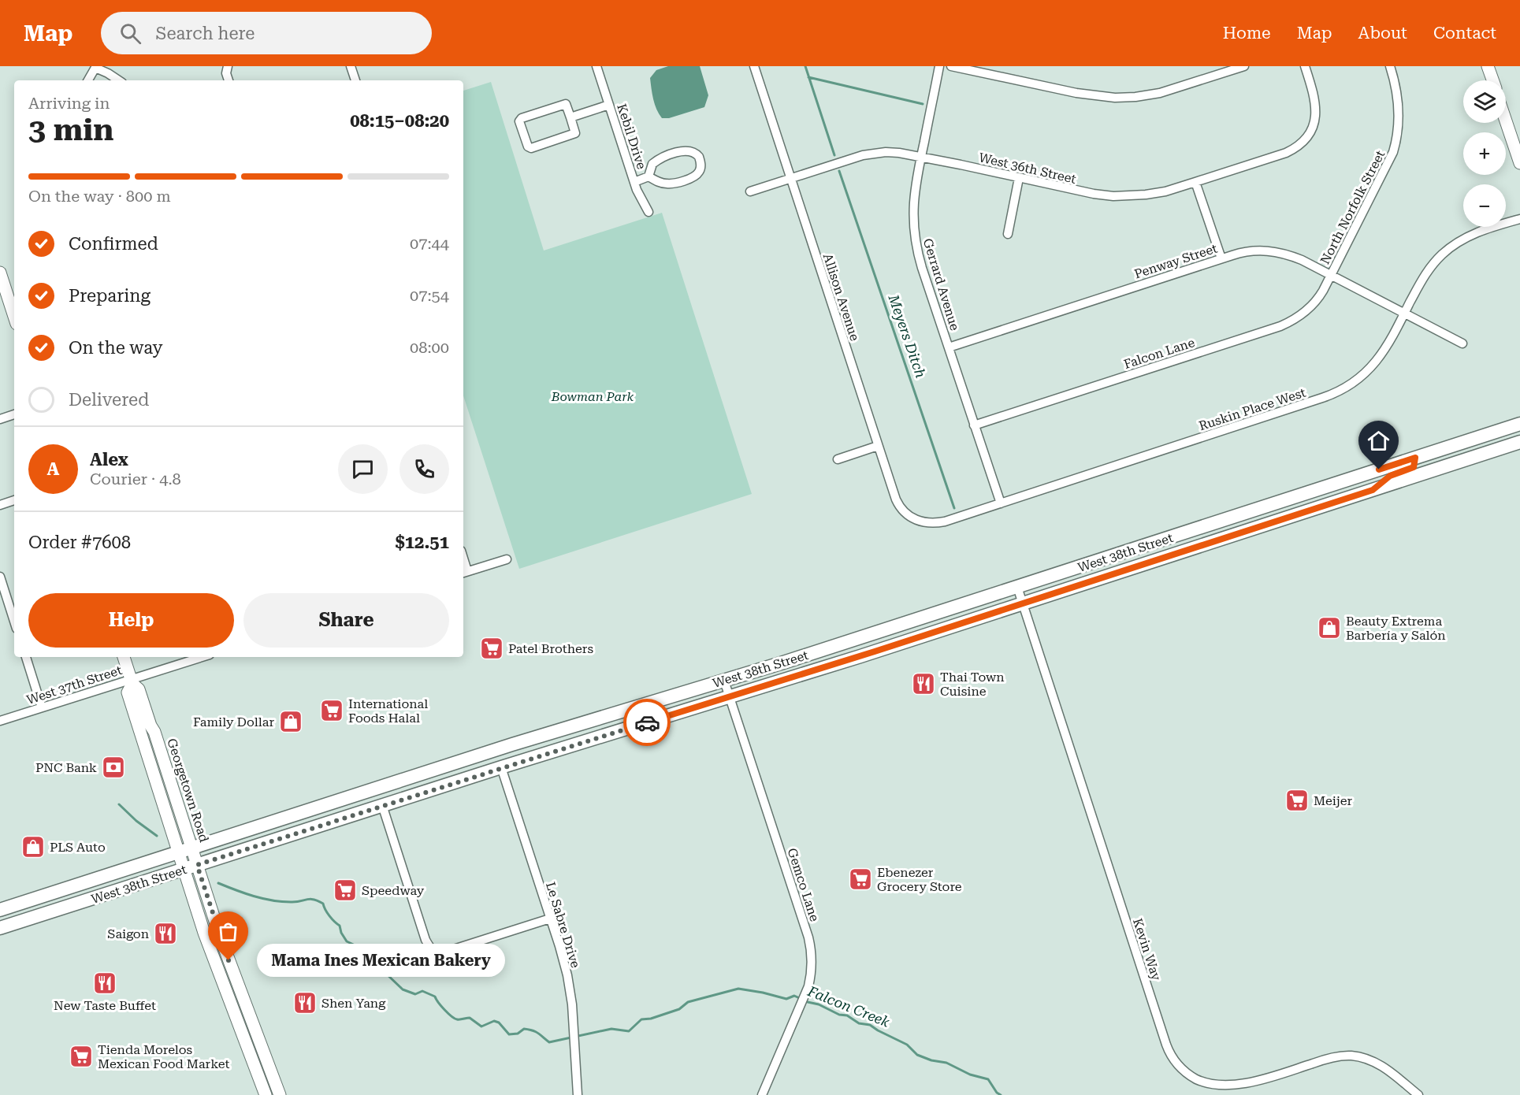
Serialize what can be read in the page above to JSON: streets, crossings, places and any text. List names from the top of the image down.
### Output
{
  "streets": {
    "main road": ["West 38th Street", "Georgetown Road"],
    "street": [
      "Kebil Drive",
      "West 36th Street",
      "North Norfolk Street",
      "Penway Street",
      "Gerrard Avenue",
      "Allison Avenue",
      "Falcon Lane",
      "Ruskin Place West",
      "West 37th Street",
      "Gemco Lane",
      "Le Sabre Drive",
      "Kevin Way"
    ]
  },
  "crossings": [
    ["West 36th Street", "Gerrard Avenue"],
    ["West 36th Street", "Allison Avenue"],
    ["North Norfolk Street", "Penway Street"],
    ["North Norfolk Street", "Falcon Lane"],
    ["Penway Street", "Gerrard Avenue"],
    ["Penway Street", "Falcon Lane"],
    ["Penway Street", "Ruskin Place West"],
    ["Gerrard Avenue", "Falcon Lane"],
    ["Gerrard Avenue", "Ruskin Place West"],
    ["Allison Avenue", "Ruskin Place West"],
    ["West 38th Street", "Georgetown Road"],
    ["West 38th Street", "Gemco Lane"],
    ["West 38th Street", "Le Sabre Drive"],
    ["West 38th Street", "Kevin Way"],
    ["West 37th Street", "Georgetown Road"]
  ],
  "water": ["Meyers Ditch", "Falcon Creek"],
  "parks": ["Bowman Park"],
  "places": {
    "shop": ["Beauty Extrema Barbería y Salón", "Family Dollar", "PLS Auto"],
    "supermarket": [
      "Patel Brothers",
      "International Foods Halal",
      "Meijer",
      "Ebenezer Grocery Store",
      "Speedway",
      "Tienda Morelos Mexican Food Market"
    ],
    "restaurant": [
      "Thai Town Cuisine",
      "Saigon",
      "New Taste Buffet",
      "Shen Yang"
    ],
    "bank": ["PNC Bank"],
    "other": ["Mama Ines Mexican Bakery"]
  },
  "page": {
    "header": "Map",
    "search": "Search here",
    "nav": [
      "Home",
      "Map",
      "About",
      "Contact"
    ],
    "map_buttons": ["+", "−"],
    "heading": ["3 min", "Arriving in", "08:15–08:20"],
    "panel": [
      "Alex",
      "Courier · 4.8",
      "Order #7608",
      "$12.51"
    ],
    "bar": "On the way · 800 m",
    "list": [
      ["Confirmed", "07:44"],
      ["Preparing", "07:54"],
      ["On the way", "08:00"],
      "Delivered"
    ],
    "round": "A",
    "buttons": ["Help", "Share"],
    "bubble": "Mama Ines Mexican Bakery"
  }
}
